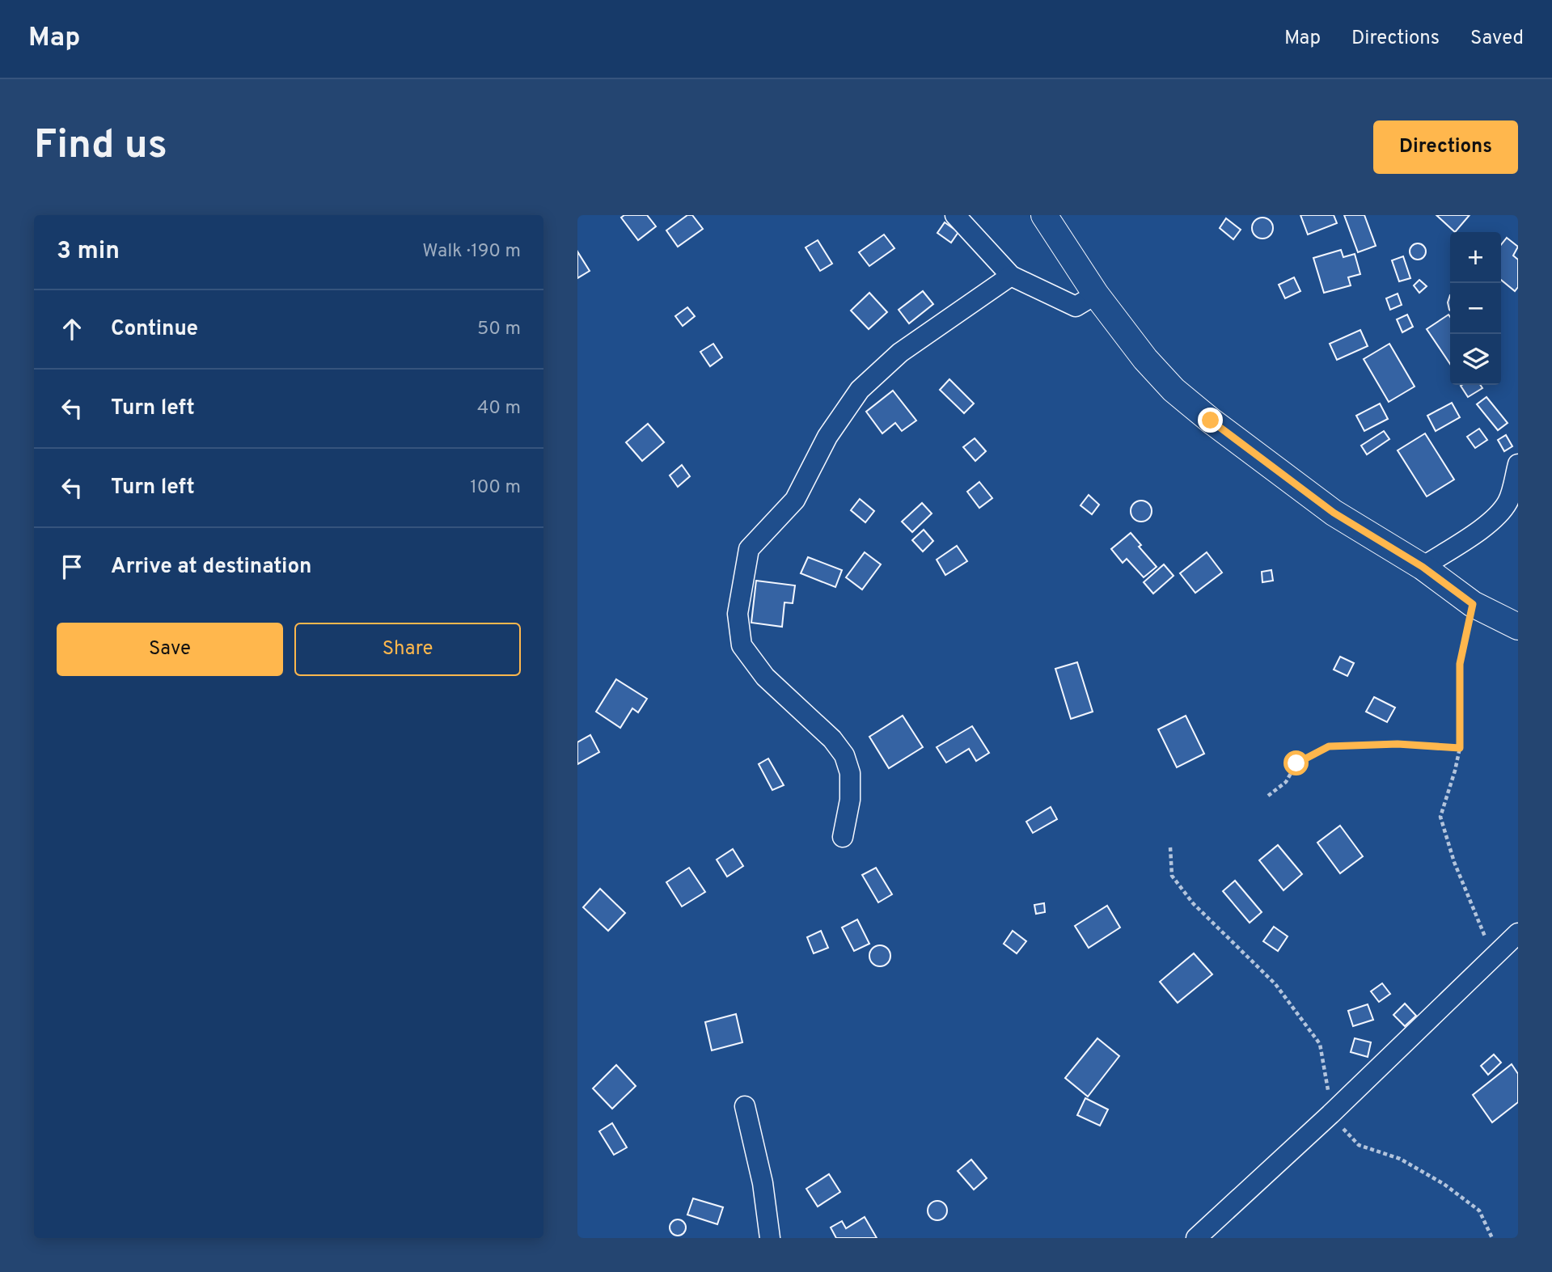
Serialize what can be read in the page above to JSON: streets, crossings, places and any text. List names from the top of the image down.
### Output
{
  "page": {
    "header": "Map",
    "nav": ["Map", "Directions", "Saved"],
    "buttons": [
      "Directions",
      ["Save", "Share"]
    ],
    "title": "Find us",
    "heading": ["3 min", "Walk · 190 m"],
    "map_buttons": ["+", "−"],
    "list": [
      ["Continue", "50 m"],
      ["Turn left", "40 m"],
      ["Turn left", "100 m"],
      "Arrive at destination"
    ]
  }
}
